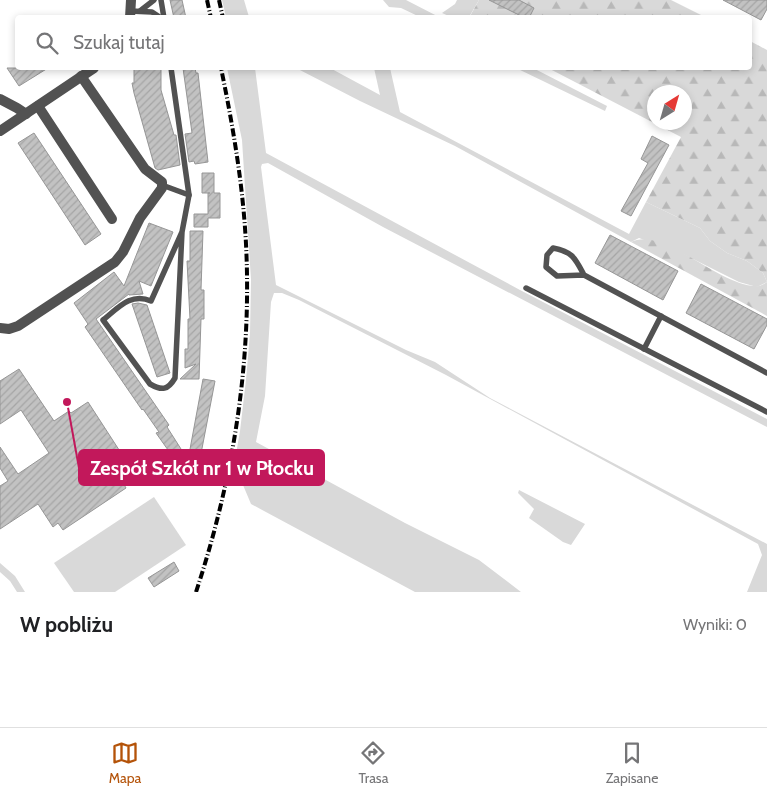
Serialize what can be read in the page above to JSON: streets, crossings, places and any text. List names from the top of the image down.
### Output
{
  "places": ["Zespół Szkół nr 1 w Płocku"],
  "north": "top right",
  "page": {
    "search": "Szukaj tutaj",
    "heading": ["W pobliżu", "Wyniki: 0"],
    "nav": ["Mapa", "Trasa", "Zapisane"]
  }
}
